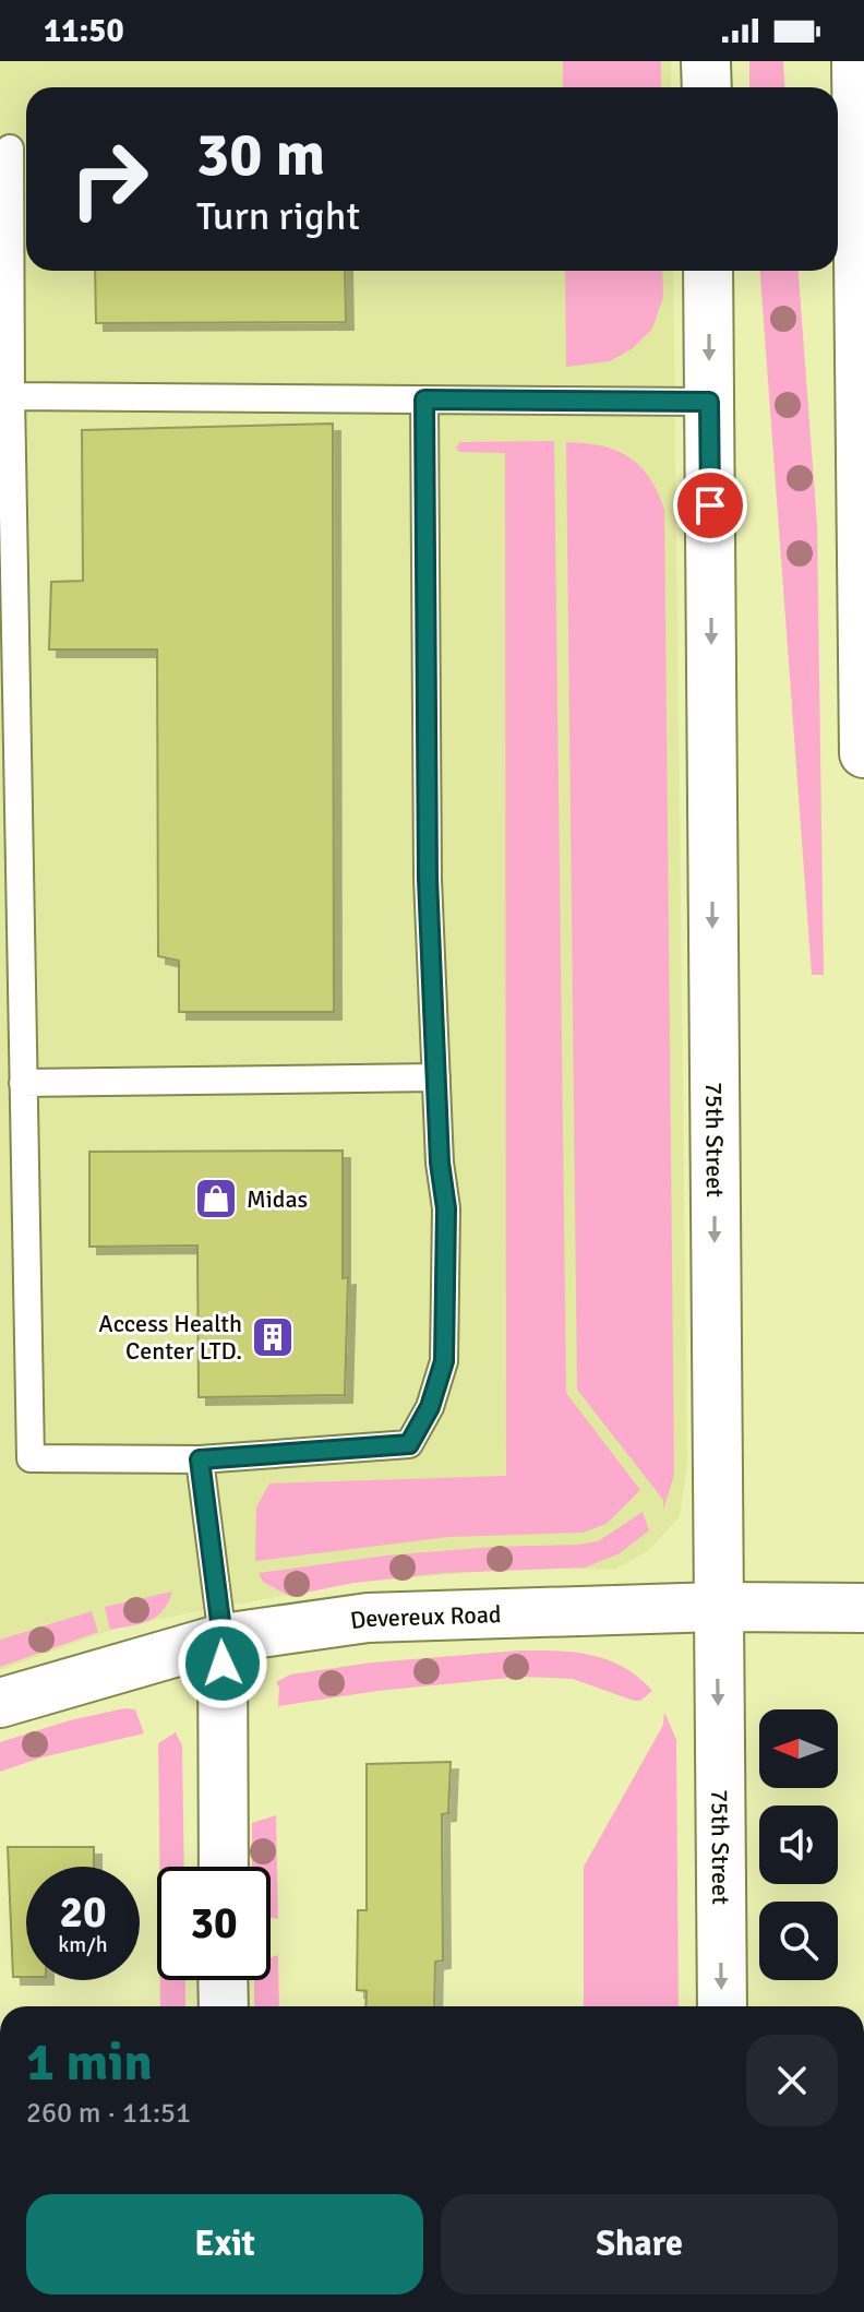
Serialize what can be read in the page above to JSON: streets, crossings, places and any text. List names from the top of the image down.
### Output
{
  "streets": {
    "main road": ["75th Street", "Devereux Road"]
  },
  "crossings": [
    ["75th Street", "Devereux Road"]
  ],
  "one_way": ["75th Street"],
  "places": {
    "shop": ["Midas"],
    "building": ["Access Health Center LTD."]
  },
  "north": "left",
  "page": {
    "status": "11:50",
    "turn": ["30 m", "Turn right"],
    "speed": "20 km/h",
    "limit": "30",
    "heading": ["1 min", "260 m · 11:51"],
    "buttons": ["Exit", "Share"]
  }
}
